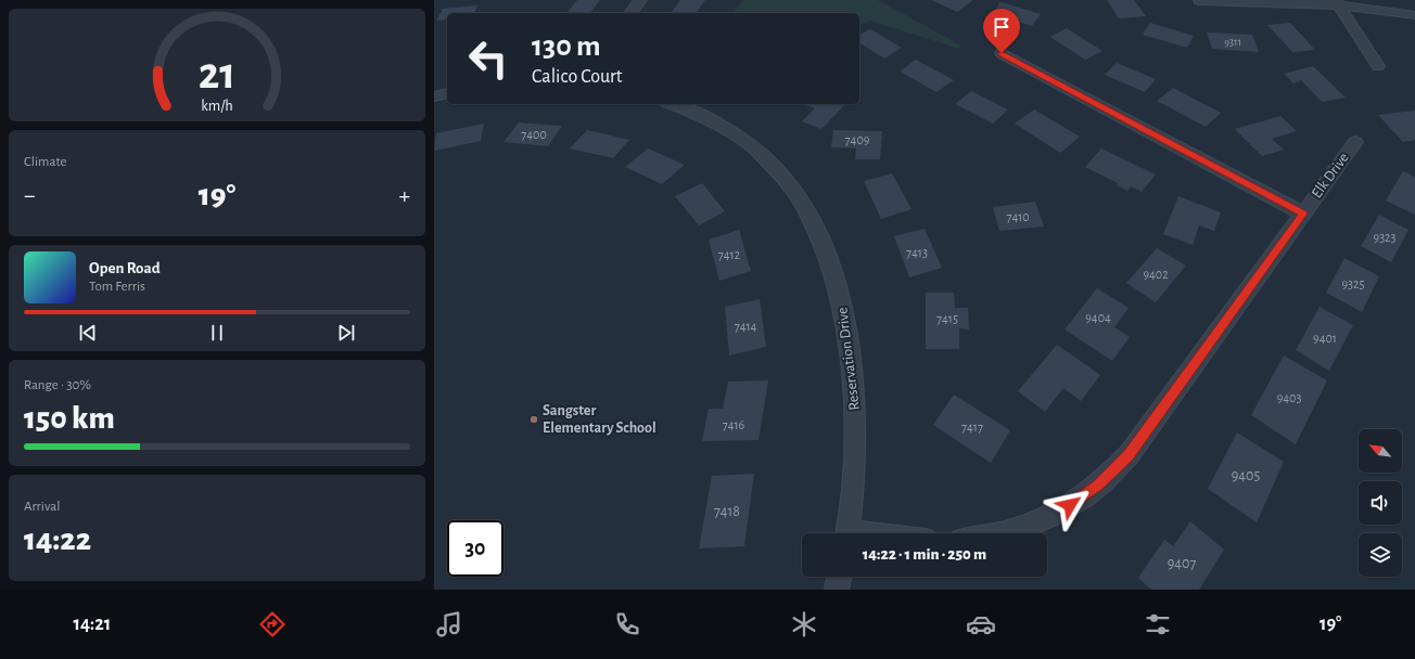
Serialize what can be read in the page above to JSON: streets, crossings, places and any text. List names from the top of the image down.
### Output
{
  "streets": {
    "street": ["Elk Drive", "Reservation Drive"]
  },
  "places": ["Sangster Elementary School"],
  "house_numbers": [
    "9311",
    "7400",
    "7409",
    "7410",
    "9323",
    "7413",
    "7412",
    "9402",
    "9325",
    "9404",
    "7415",
    "7414",
    "9401",
    "9403",
    "7416",
    "7417",
    "9405",
    "7418",
    "9407"
  ],
  "north": "top left",
  "page": {
    "turn": ["130 m", "Calico Court"],
    "tile": [
      "Climate",
      ["Range · 30%", "150 km"],
      ["Arrival", "14:22"]
    ],
    "heat": ["−", "19°", "+"],
    "song": ["Open Road", "Tom Ferris"],
    "limit": "30",
    "trip": "14:22 · 1 min · 250 m",
    "tabs": ["14:21", "19°"],
    "gauge": ["21", "km/h"]
  }
}
